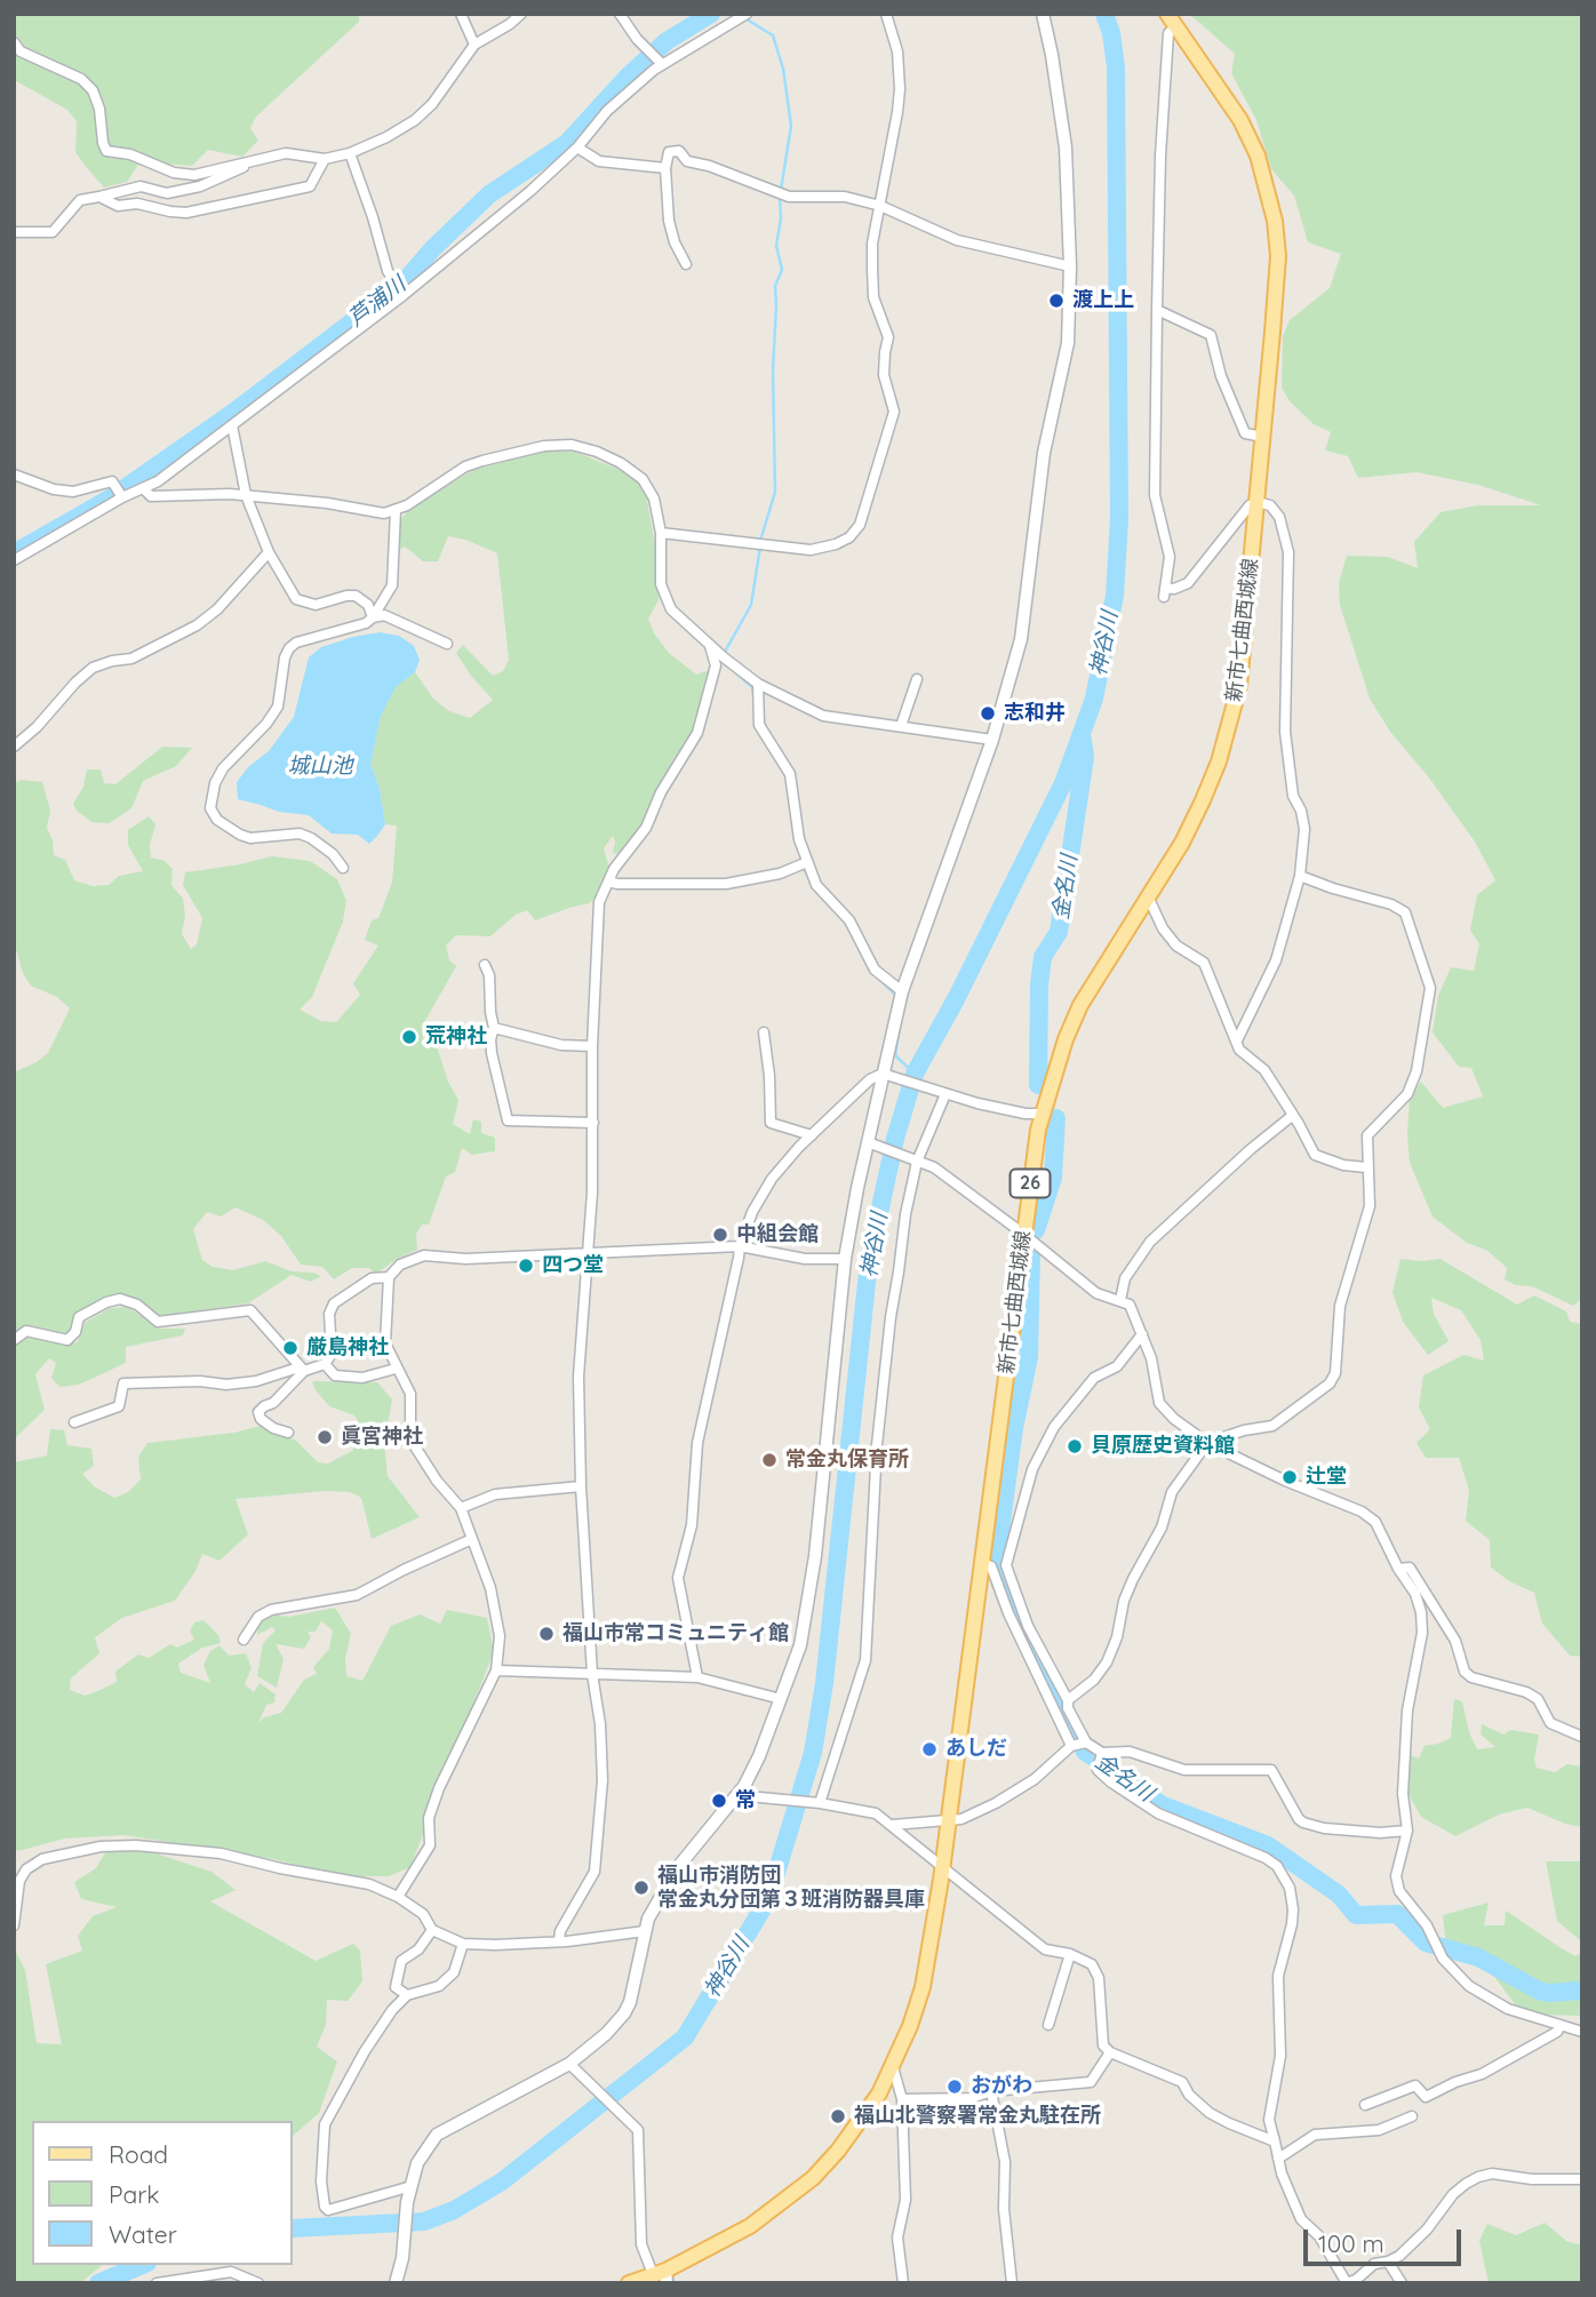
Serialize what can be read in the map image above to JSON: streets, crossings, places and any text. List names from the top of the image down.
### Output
{
  "streets": {
    "main road": ["新市七曲西城線", "26"]
  },
  "water": [
    "芦浦川",
    "神谷川",
    "城山池",
    "金名川"
  ],
  "places": [
    "渡上上",
    "志和井",
    "荒神社",
    "中組会館",
    "四つ堂",
    "厳島神社",
    "眞宮神社",
    "貝原歴史資料館",
    "常金丸保育所",
    "辻堂",
    "福山市常コミュニティ館",
    "あしだ",
    "常",
    "福山市消防団 常金丸分団第３班消防器具庫",
    "おがわ",
    "福山北警察署常金丸駐在所"
  ],
  "legend": ["Road", "Park", "Water"],
  "scale_bar": "100 m"
}
